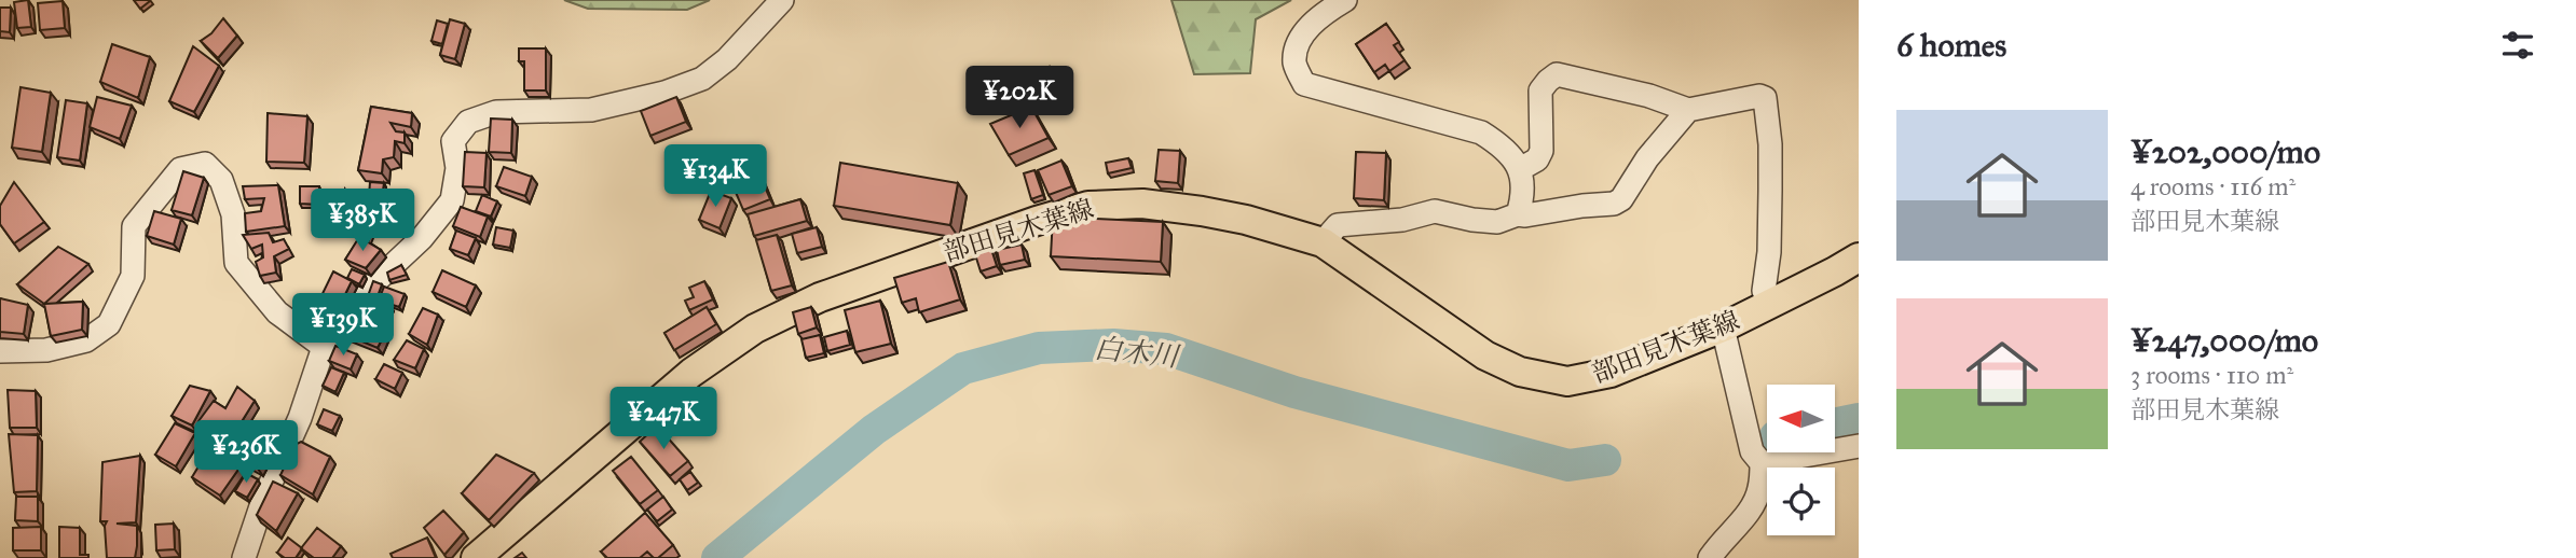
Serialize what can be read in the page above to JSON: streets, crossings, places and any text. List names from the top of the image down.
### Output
{
  "streets": {
    "main road": ["部田見木葉線"]
  },
  "water": ["白木川"],
  "north": "left",
  "page": {
    "heading": "6 homes",
    "price": [
      "¥202K",
      "¥134K",
      "¥385K",
      "¥139K",
      "¥247K",
      "¥236K"
    ],
    "list": [
      {
        "name": "¥202,000/mo",
        "note": "4 rooms · 116 m² · 部田見木葉線"
      },
      {
        "name": "¥247,000/mo",
        "note": "3 rooms · 110 m² · 部田見木葉線"
      }
    ]
  }
}
